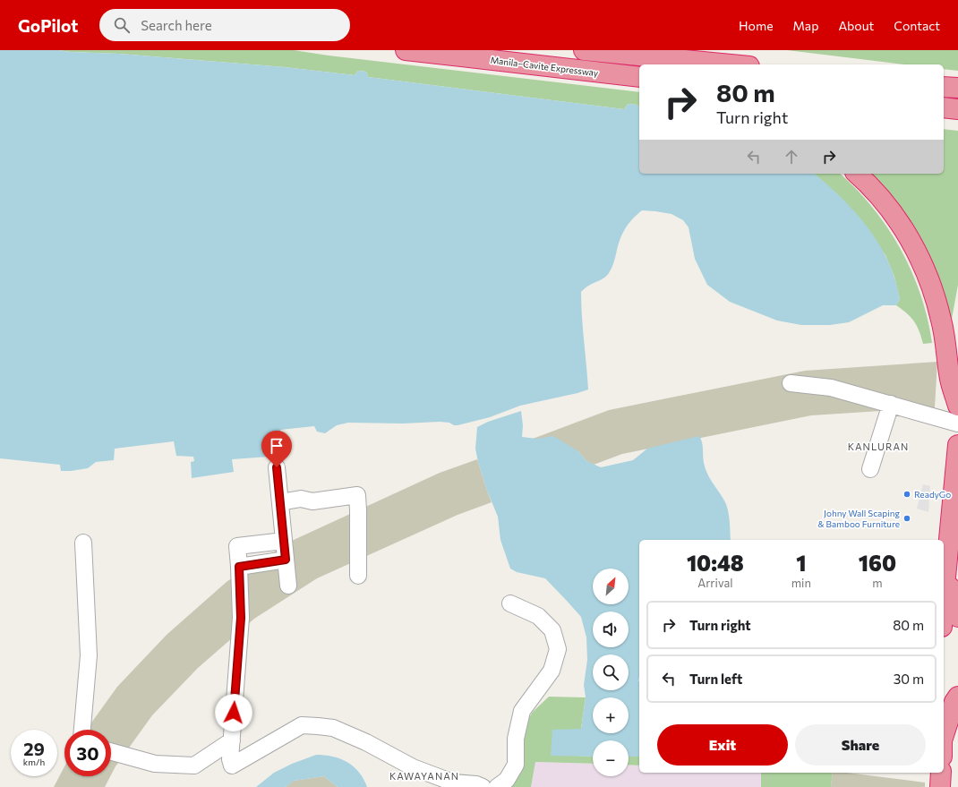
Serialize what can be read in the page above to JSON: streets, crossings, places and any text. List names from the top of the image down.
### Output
{
  "streets": {
    "highway": ["Manila–Cavite Expressway"]
  },
  "districts": ["KANLURAN", "KAWAYANAN"],
  "places": ["ReadyGo", "Johny Wall Scaping & Bamboo Furniture"],
  "north": "top right",
  "page": {
    "header": "GoPilot",
    "search": "Search here",
    "nav": [
      "Home",
      "Map",
      "About",
      "Contact"
    ],
    "turn": ["80 m", "Turn right"],
    "eta": [
      "10:48",
      "Arrival",
      "1",
      "min",
      "160",
      "m"
    ],
    "map_buttons": ["+", "−"],
    "list": [
      {
        "name": "Turn right",
        "value": "80 m"
      },
      {
        "name": "Turn left",
        "value": "30 m"
      }
    ],
    "buttons": ["Exit", "Share"],
    "speed": "29 km/h",
    "limit": "30"
  }
}
